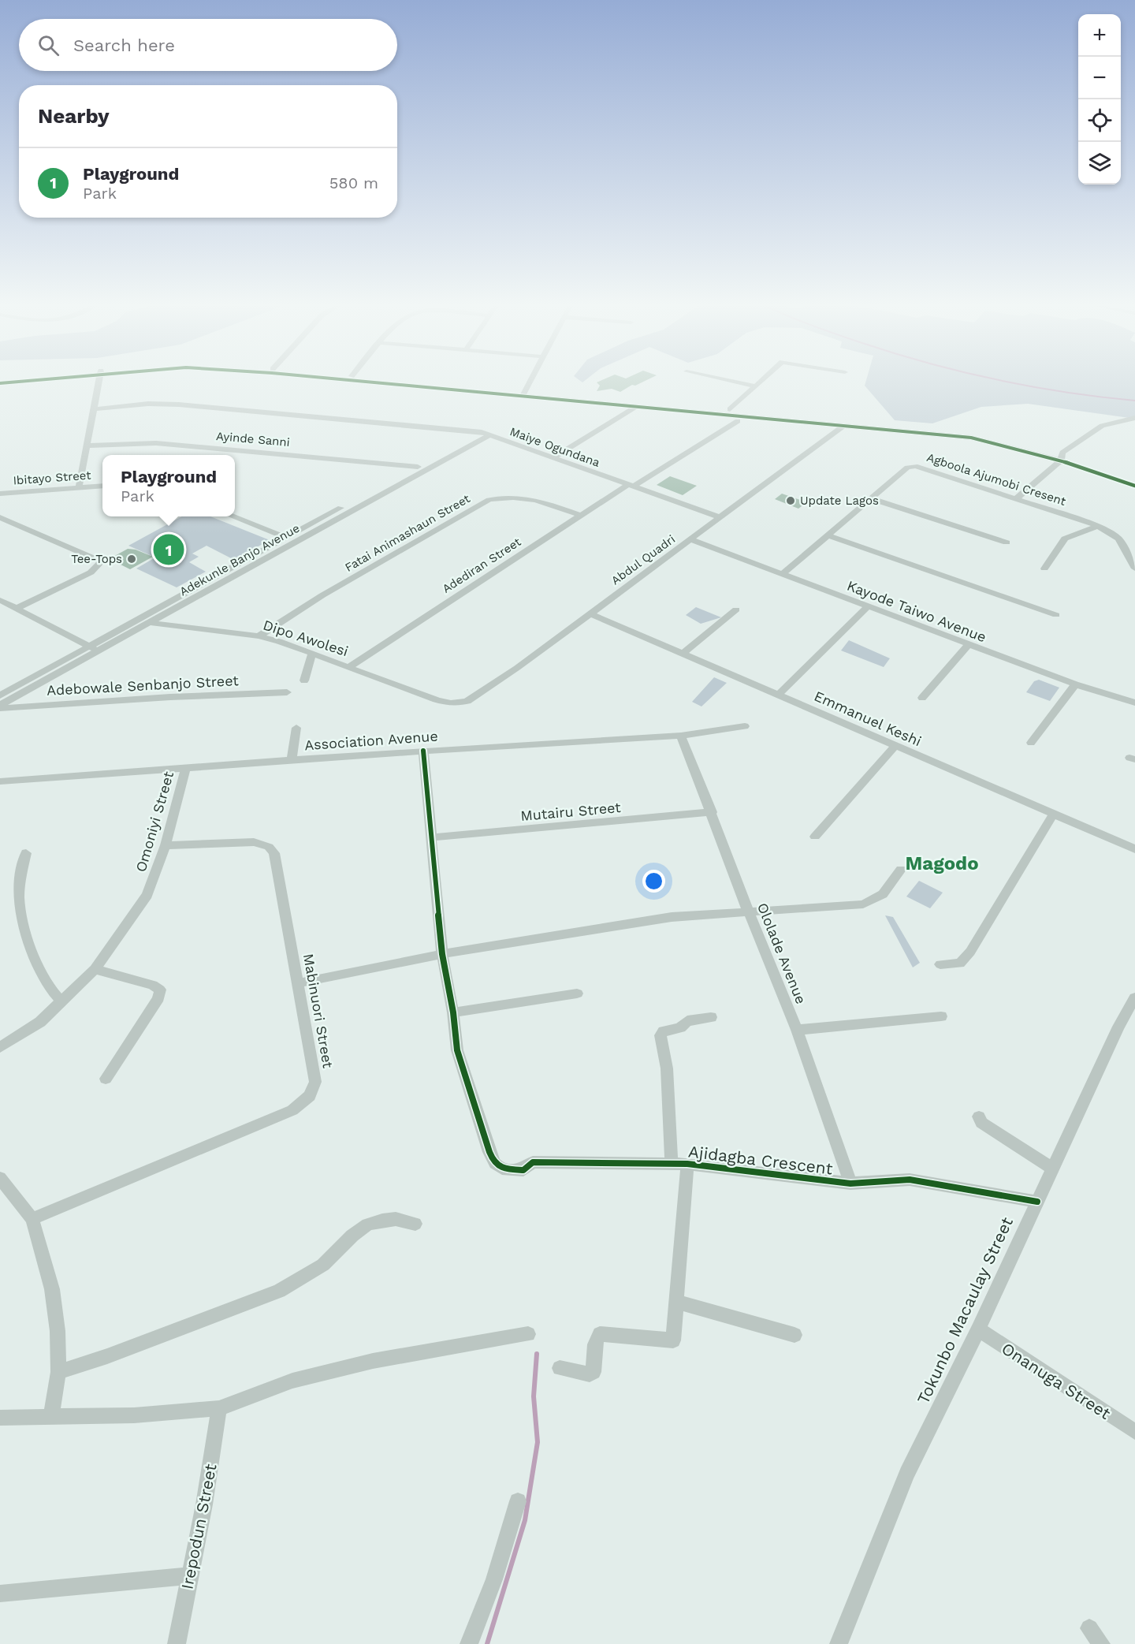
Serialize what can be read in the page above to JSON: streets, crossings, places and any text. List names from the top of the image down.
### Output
{
  "streets": {
    "street": [
      "Ayinde Sanni",
      "Maiye Ogundana",
      "Ibitayo Street",
      "Agboola Ajumobi Cresent",
      "Fatai Animashaun Street",
      "Adekunle Banjo Avenue",
      "Abdul Quadri",
      "Adediran Street",
      "Kayode Taiwo Avenue",
      "Dipo Awolesi",
      "Adebowale Senbanjo Street",
      "Emmanuel Keshi",
      "Association Avenue",
      "Mutairu Street",
      "Omoniyi Street",
      "Ololade Avenue",
      "Mabinuori Street",
      "Ajidagba Crescent",
      "Tokunbo Macaulay Street",
      "Onanuga Street",
      "Irepodun Street"
    ]
  },
  "crossings": [
    ["Ayinde Sanni", "Adekunle Banjo Avenue"],
    ["Maiye Ogundana", "Adekunle Banjo Avenue"],
    ["Maiye Ogundana", "Abdul Quadri"],
    ["Maiye Ogundana", "Adediran Street"],
    ["Agboola Ajumobi Cresent", "Kayode Taiwo Avenue"],
    ["Fatai Animashaun Street", "Adediran Street"],
    ["Fatai Animashaun Street", "Dipo Awolesi"],
    ["Adekunle Banjo Avenue", "Dipo Awolesi"],
    ["Adekunle Banjo Avenue", "Adebowale Senbanjo Street"],
    ["Abdul Quadri", "Kayode Taiwo Avenue"],
    ["Abdul Quadri", "Dipo Awolesi"],
    ["Abdul Quadri", "Emmanuel Keshi"],
    ["Adediran Street", "Dipo Awolesi"],
    ["Association Avenue", "Omoniyi Street"],
    ["Association Avenue", "Ololade Avenue"],
    ["Association Avenue", "Ajidagba Crescent"],
    ["Mutairu Street", "Ololade Avenue"],
    ["Mutairu Street", "Ajidagba Crescent"],
    ["Omoniyi Street", "Mabinuori Street"],
    ["Ololade Avenue", "Ajidagba Crescent"],
    ["Ajidagba Crescent", "Tokunbo Macaulay Street"],
    ["Tokunbo Macaulay Street", "Onanuga Street"]
  ],
  "districts": ["Magodo"],
  "places": ["Update Lagos", "Tee-Tops"],
  "page": {
    "map_buttons": ["+", "−"],
    "search": "Search here",
    "heading": "Nearby",
    "list": [
      {
        "mark": "1",
        "name": "Playground",
        "note": "Park",
        "value": "580 m"
      }
    ],
    "popup": ["Playground", "Park"],
    "pins": "1"
  }
}
